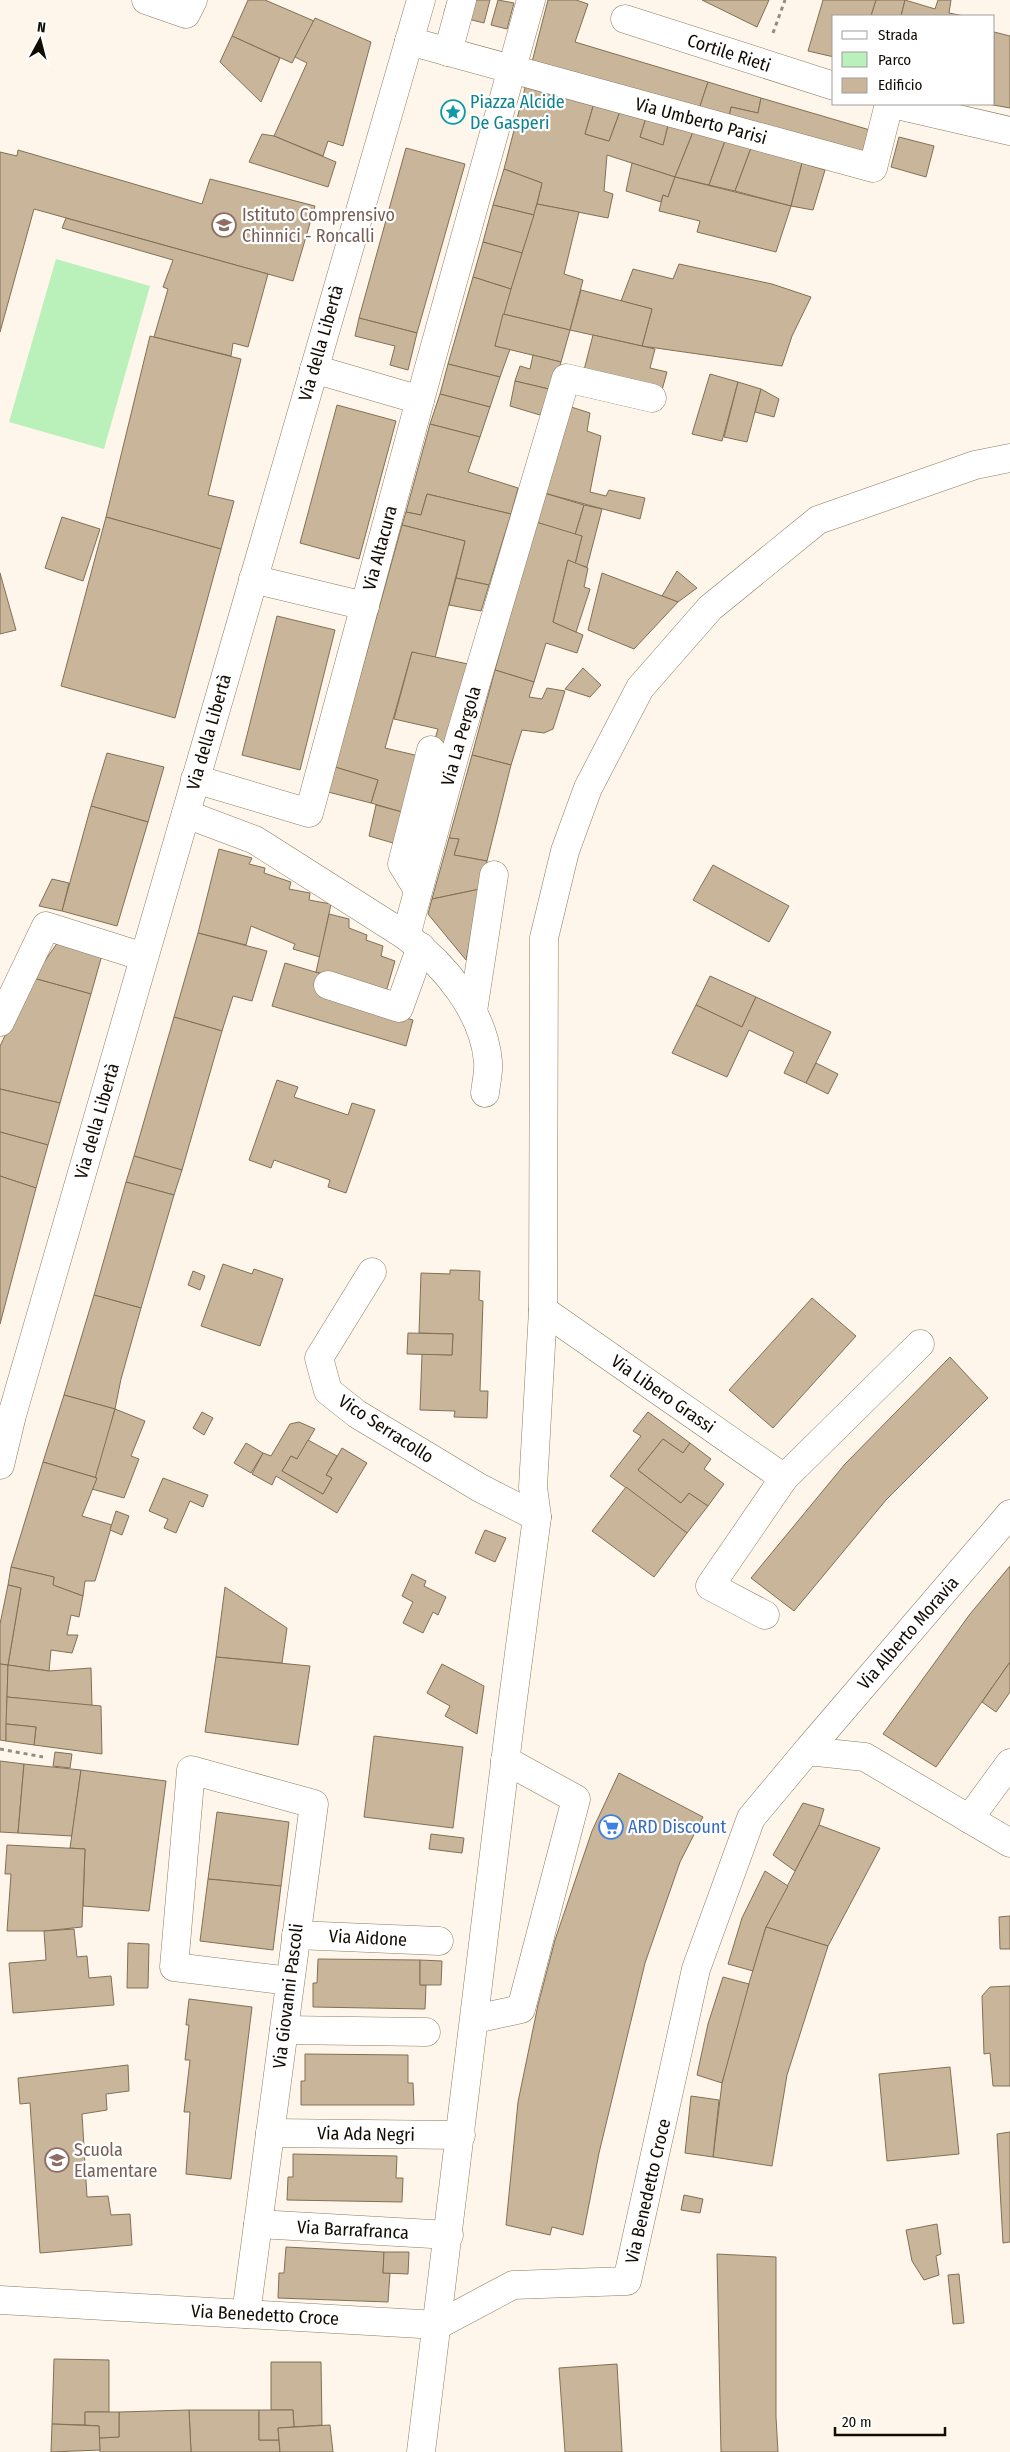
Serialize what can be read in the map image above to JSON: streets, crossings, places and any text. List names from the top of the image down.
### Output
{
  "streets": {
    "street": [
      "Cortile Rieti",
      "Via Umberto Parisi",
      "Via della Libertà",
      "Via Altacura",
      "Via La Pergola",
      "Via Libero Grassi",
      "Vico Serracollo",
      "Via Alberto Moravia",
      "Via Aidone",
      "Via Giovanni Pascoli",
      "Via Ada Negri",
      "Via Benedetto Croce",
      "Via Barrafranca"
    ]
  },
  "crossings": [
    ["Via Umberto Parisi", "Via della Libertà"],
    ["Via Umberto Parisi", "Via Altacura"],
    ["Via della Libertà", "Via Altacura"],
    ["Via Alberto Moravia", "Via Benedetto Croce"],
    ["Via Aidone", "Via Giovanni Pascoli"],
    ["Via Giovanni Pascoli", "Via Ada Negri"],
    ["Via Giovanni Pascoli", "Via Benedetto Croce"],
    ["Via Giovanni Pascoli", "Via Barrafranca"]
  ],
  "places": {
    "place": ["Piazza Alcide De Gasperi"],
    "school or university": ["Istituto Comprensivo Chinnici - Roncalli", "Scuola Elamentare"],
    "supermarket": ["ARD Discount"]
  },
  "legend": ["Strada", "Parco", "Edificio"],
  "scale_bar": "20 m",
  "north": "top"
}
